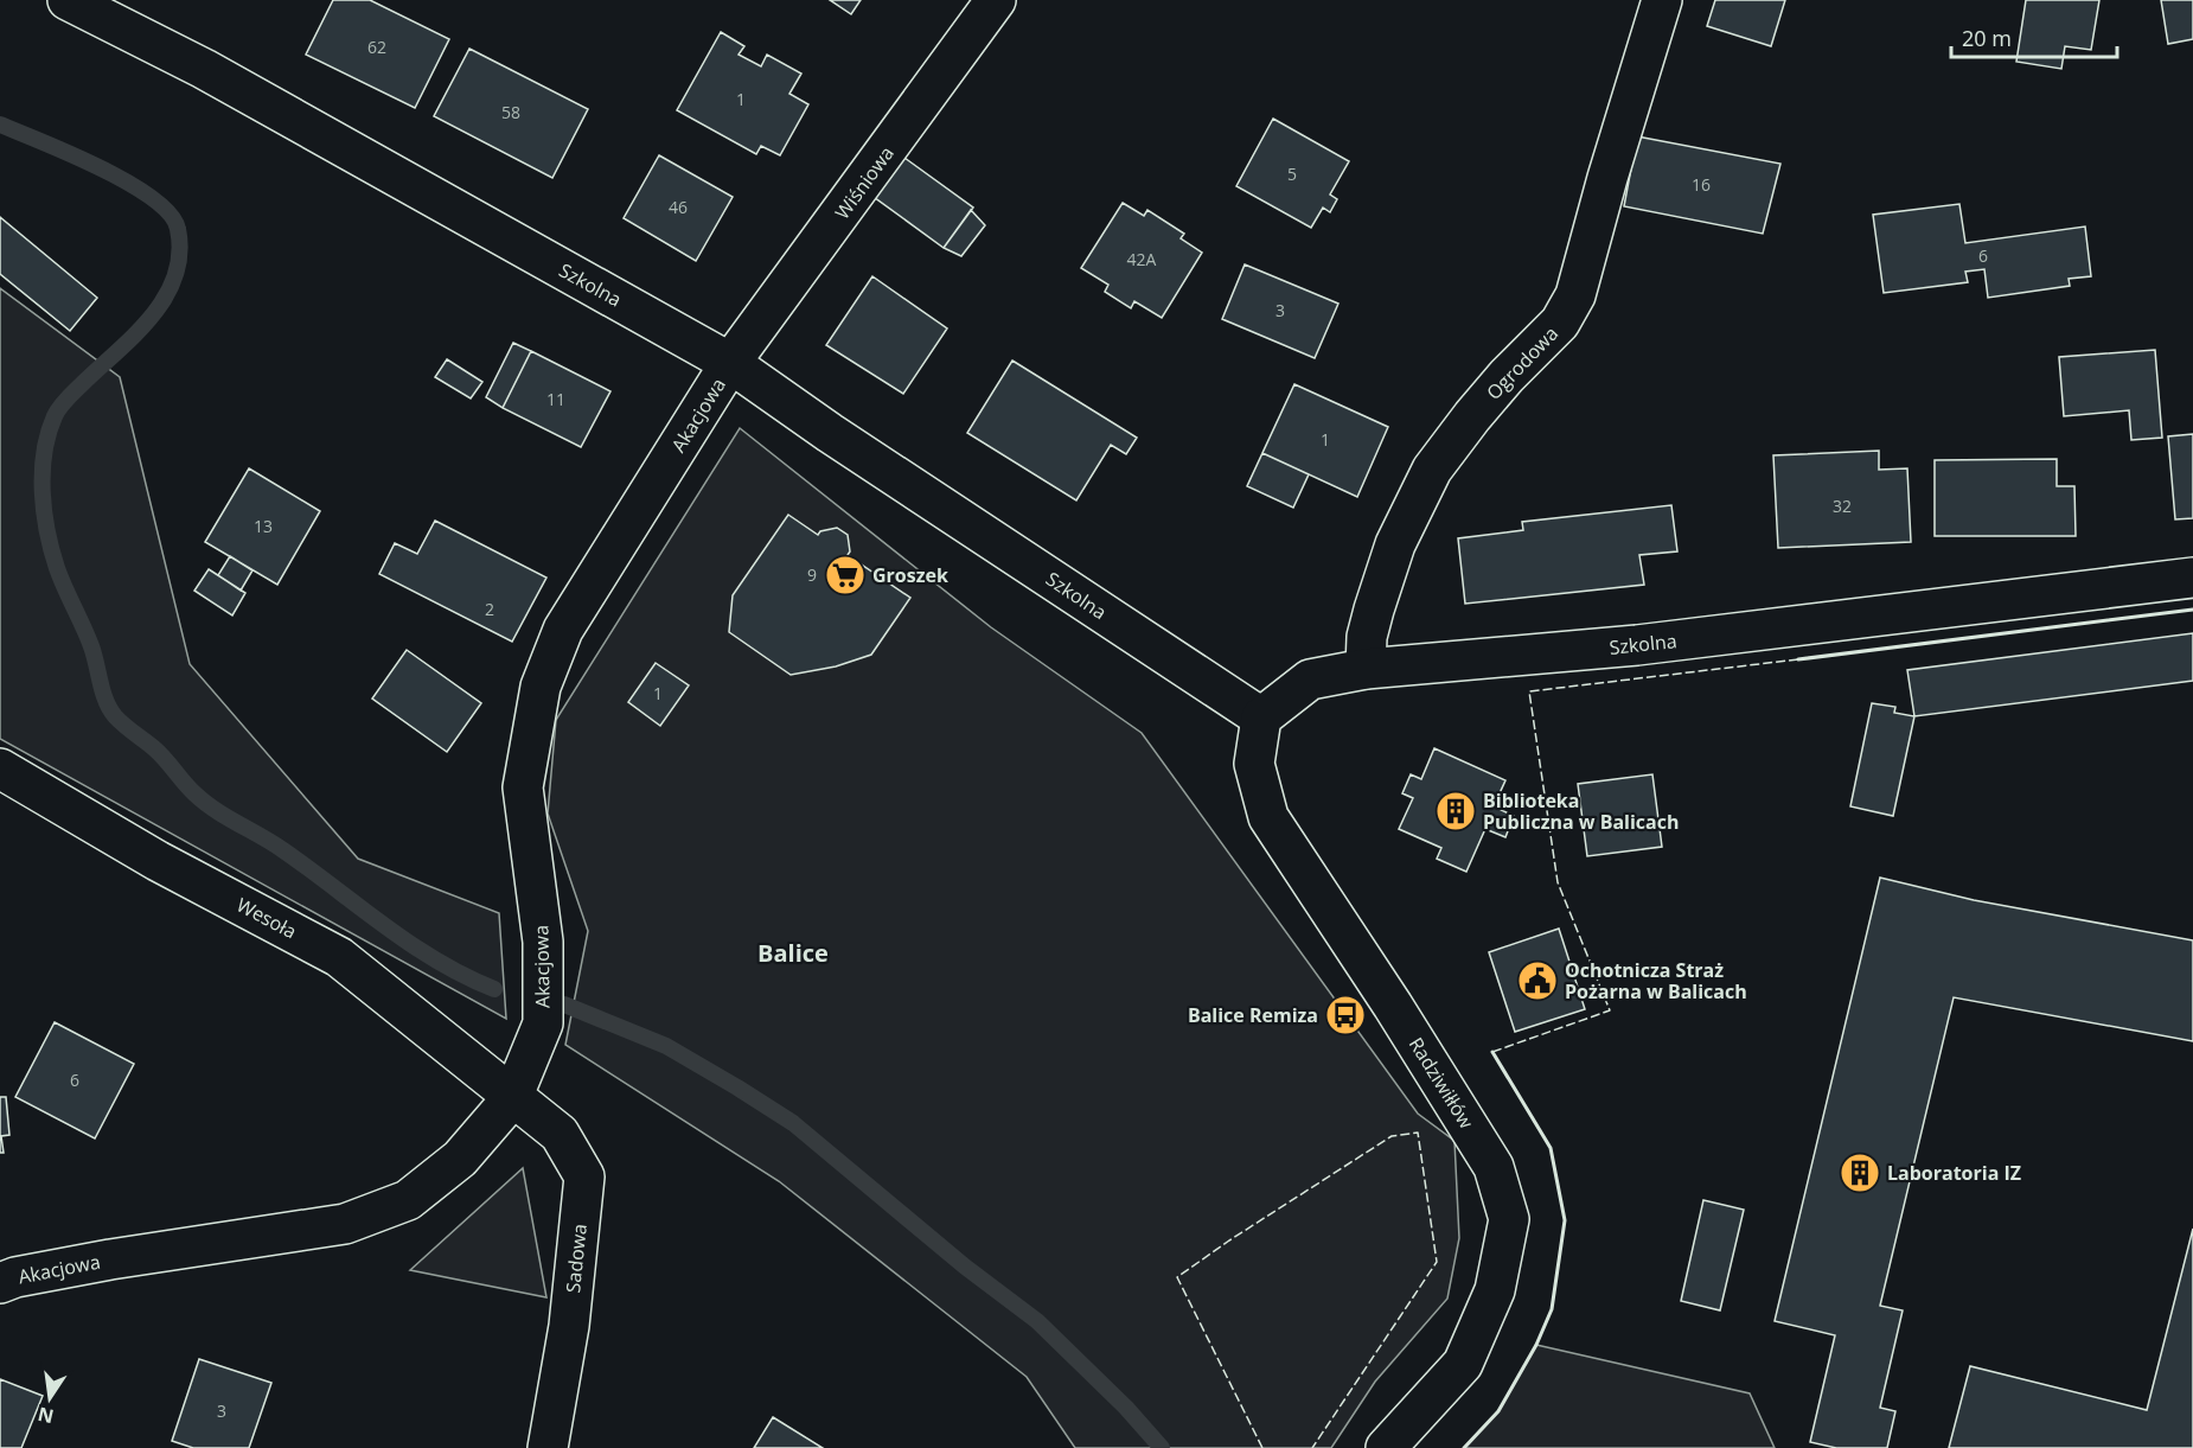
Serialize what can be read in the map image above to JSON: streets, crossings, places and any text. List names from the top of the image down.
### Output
{
  "streets": {
    "street": [
      "Wiśniowa",
      "Szkolna",
      "Ogrodowa",
      "Akacjowa",
      "Wesoła",
      "Radziwiłłów",
      "Sadowa"
    ]
  },
  "crossings": [
    ["Wiśniowa", "Szkolna"],
    ["Wiśniowa", "Akacjowa"],
    ["Szkolna", "Ogrodowa"],
    ["Szkolna", "Akacjowa"],
    ["Szkolna", "Radziwiłłów"],
    ["Akacjowa", "Wesoła"],
    ["Akacjowa", "Sadowa"],
    ["Wesoła", "Sadowa"]
  ],
  "districts": ["Balice"],
  "places": {
    "supermarket": ["Groszek"],
    "building": ["Biblioteka Publiczna w Balicach", "Laboratoria IZ"],
    "public building": ["Ochotnicza Straż Pożarna w Balicach"],
    "bus stop": ["Balice Remiza"]
  },
  "house_numbers": [
    "62",
    "1",
    "58",
    "5",
    "16",
    "46",
    "6",
    "42A",
    "3",
    "11",
    "1",
    "32",
    "13",
    "9",
    "2",
    "1",
    "6",
    "3"
  ],
  "scale_bar": "20 m",
  "north": "bottom"
}
